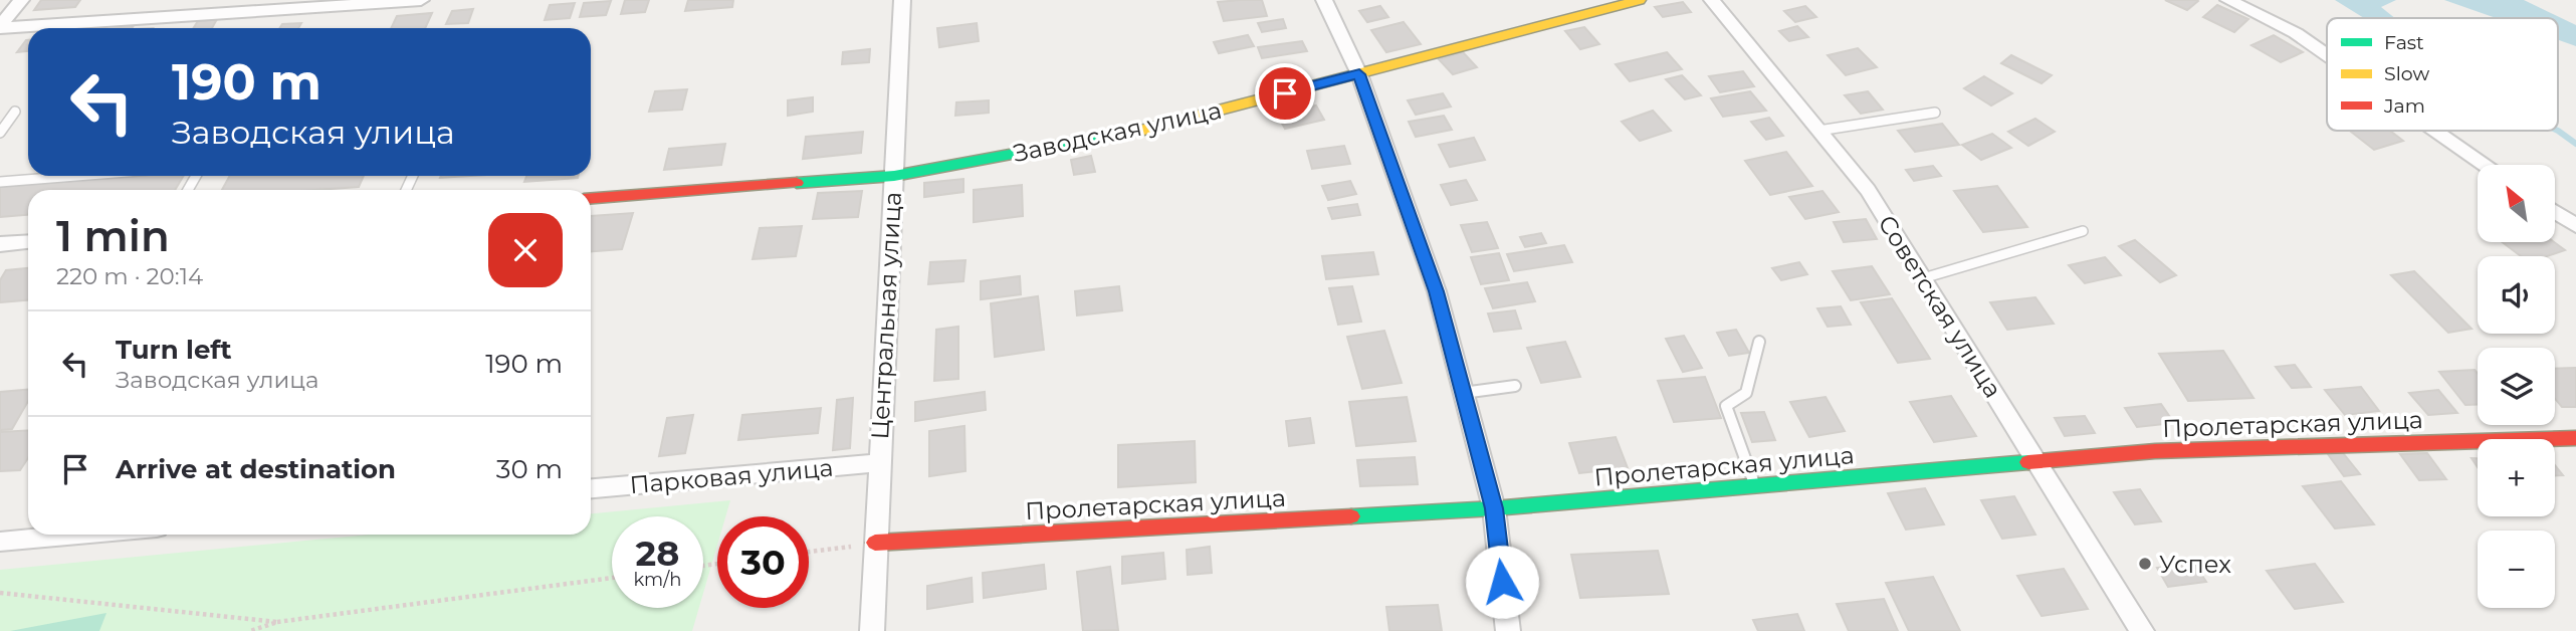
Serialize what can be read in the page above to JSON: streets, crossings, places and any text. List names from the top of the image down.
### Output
{
  "streets": {
    "street": [
      "Заводская улица",
      "Советская улица",
      "Центральная улица",
      "Пролетарская улица",
      "Парковая улица"
    ]
  },
  "crossings": [
    ["Заводская улица", "Центральная улица"],
    ["Советская улица", "Пролетарская улица"],
    ["Центральная улица", "Пролетарская улица"],
    ["Центральная улица", "Парковая улица"]
  ],
  "places": ["Успех"],
  "legend": ["Fast", "Slow", "Jam"],
  "north": "top left",
  "page": {
    "turn": ["190 m", "Заводская улица"],
    "map_buttons": ["+", "−"],
    "heading": ["1 min", "220 m · 20:14"],
    "list": [
      {
        "name": "Turn left",
        "note": "Заводская улица",
        "value": "190 m"
      },
      {
        "name": "Arrive at destination",
        "value": "30 m"
      }
    ],
    "speed": "28 km/h",
    "limit": "30"
  }
}
